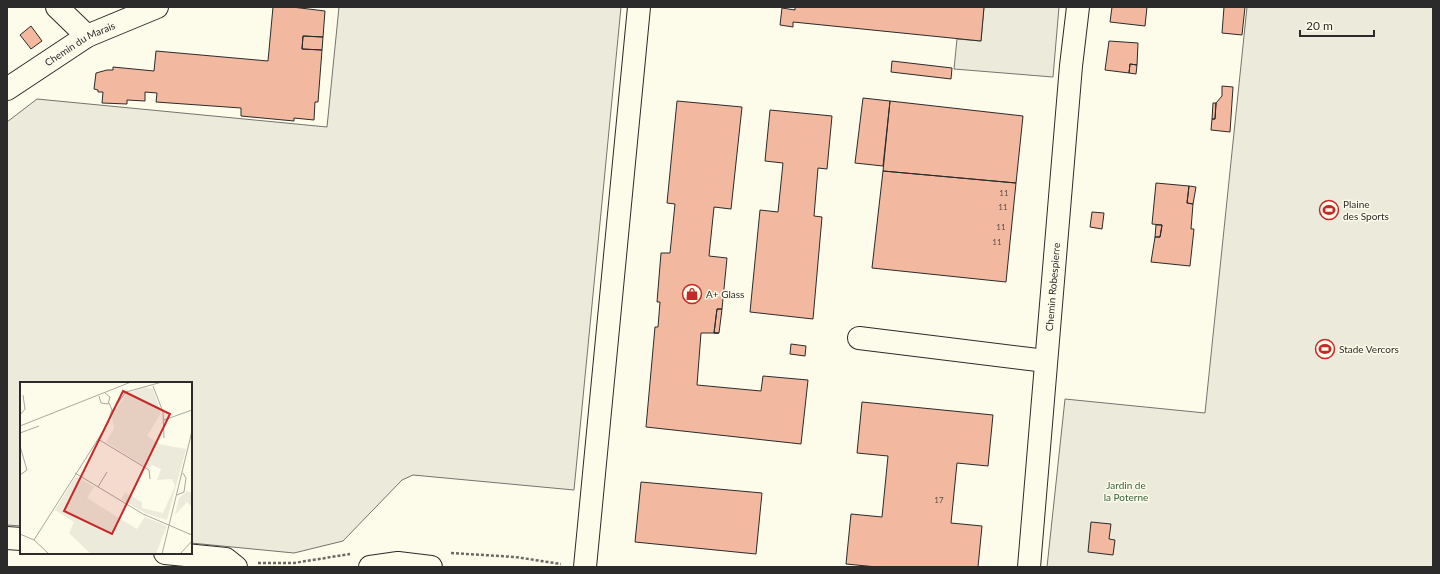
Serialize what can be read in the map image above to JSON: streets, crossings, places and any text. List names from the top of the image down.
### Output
{
  "streets": {
    "street": ["Chemin du Marais", "Chemin Robespierre"]
  },
  "parks": ["Jardin de la Poterne"],
  "places": {
    "sports": ["Plaine des Sports", "Stade Vercors"],
    "shop": ["A+ Glass"]
  },
  "house_numbers": [
    "11",
    "11",
    "11",
    "11",
    "17"
  ],
  "scale_bar": "20 m"
}
